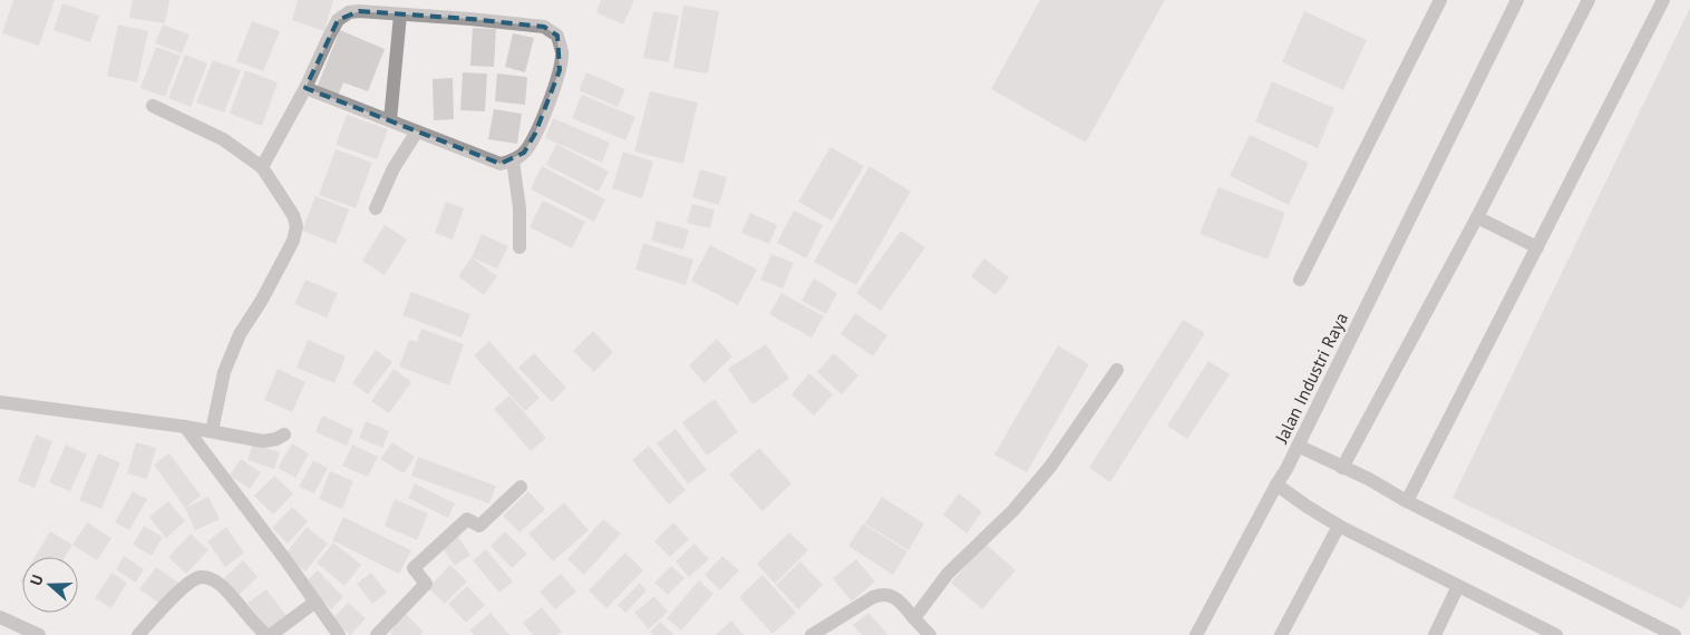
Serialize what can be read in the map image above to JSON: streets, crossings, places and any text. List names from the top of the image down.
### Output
{
  "streets": {
    "street": ["Jalan Industri Raya"]
  },
  "north": "left"
}
